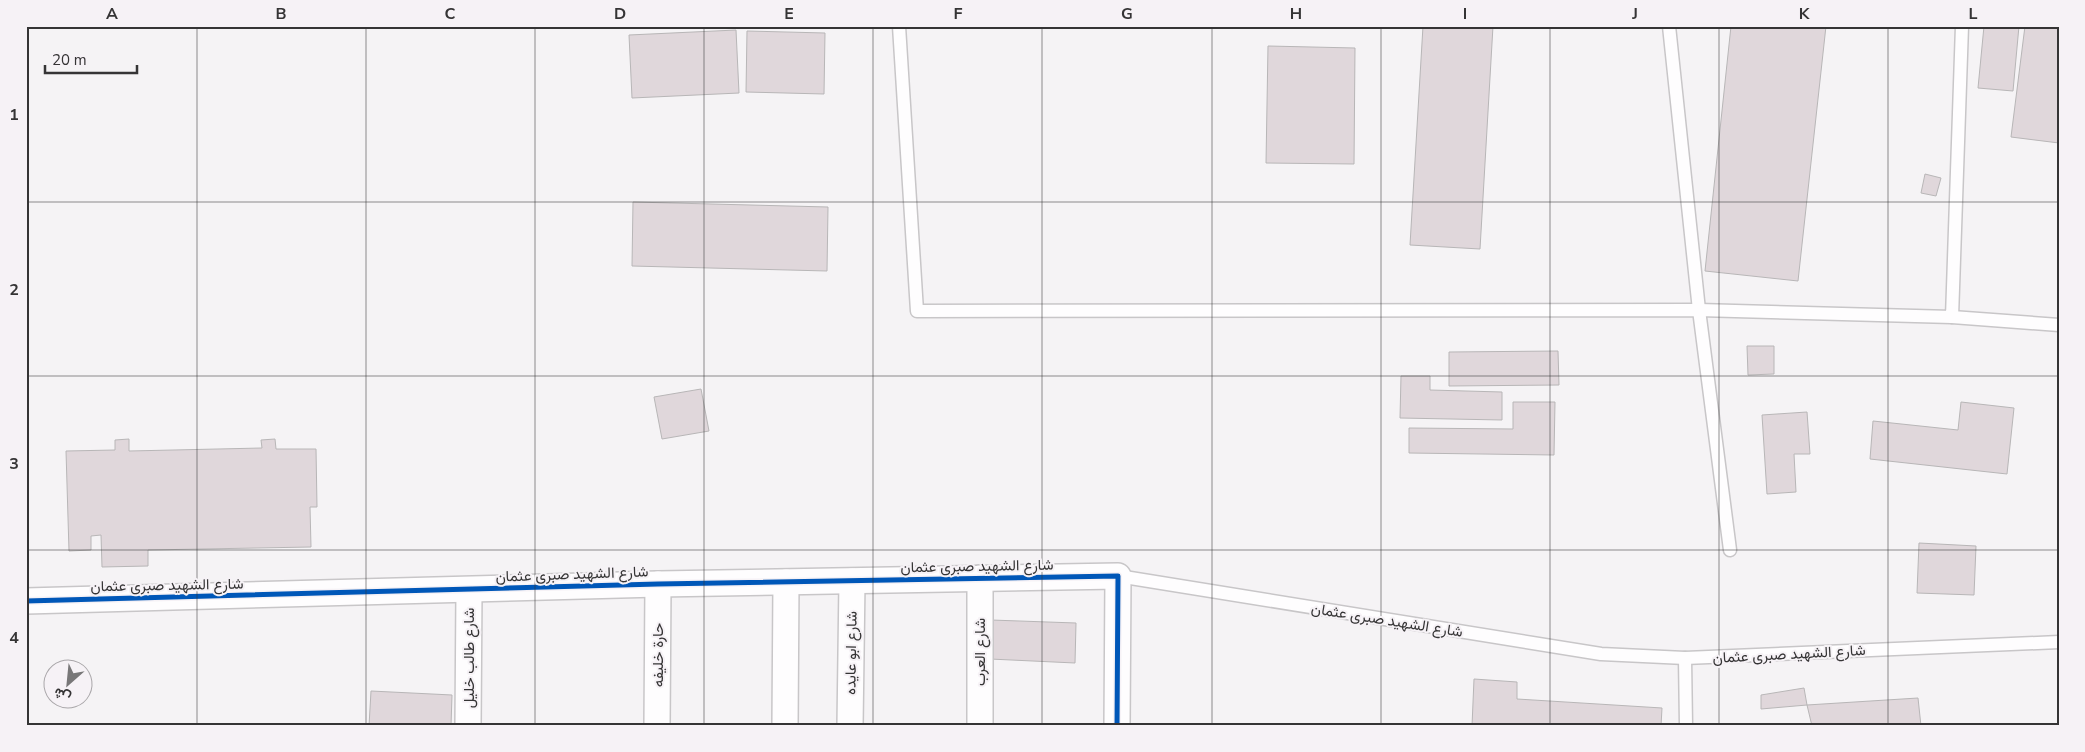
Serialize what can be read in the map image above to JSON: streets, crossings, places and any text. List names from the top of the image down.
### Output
{
  "streets": {
    "street": [
      "شارع الشهيد صبرى عثمان",
      "شارع العرب",
      "شارع ابو عايده",
      "حارة خليفه",
      "شارع طالب خليل"
    ]
  },
  "crossings": [
    ["شارع الشهيد صبرى عثمان", "شارع العرب"],
    ["شارع الشهيد صبرى عثمان", "شارع ابو عايده"],
    ["شارع الشهيد صبرى عثمان", "حارة خليفه"],
    ["شارع الشهيد صبرى عثمان", "شارع طالب خليل"]
  ],
  "scale_bar": "20 m",
  "north": "bottom left",
  "grid": {
    "columns": [
      "A",
      "B",
      "C",
      "D",
      "E",
      "F",
      "G",
      "H",
      "I",
      "J",
      "K",
      "L"
    ],
    "rows": [
      "1",
      "2",
      "3",
      "4"
    ]
  }
}
